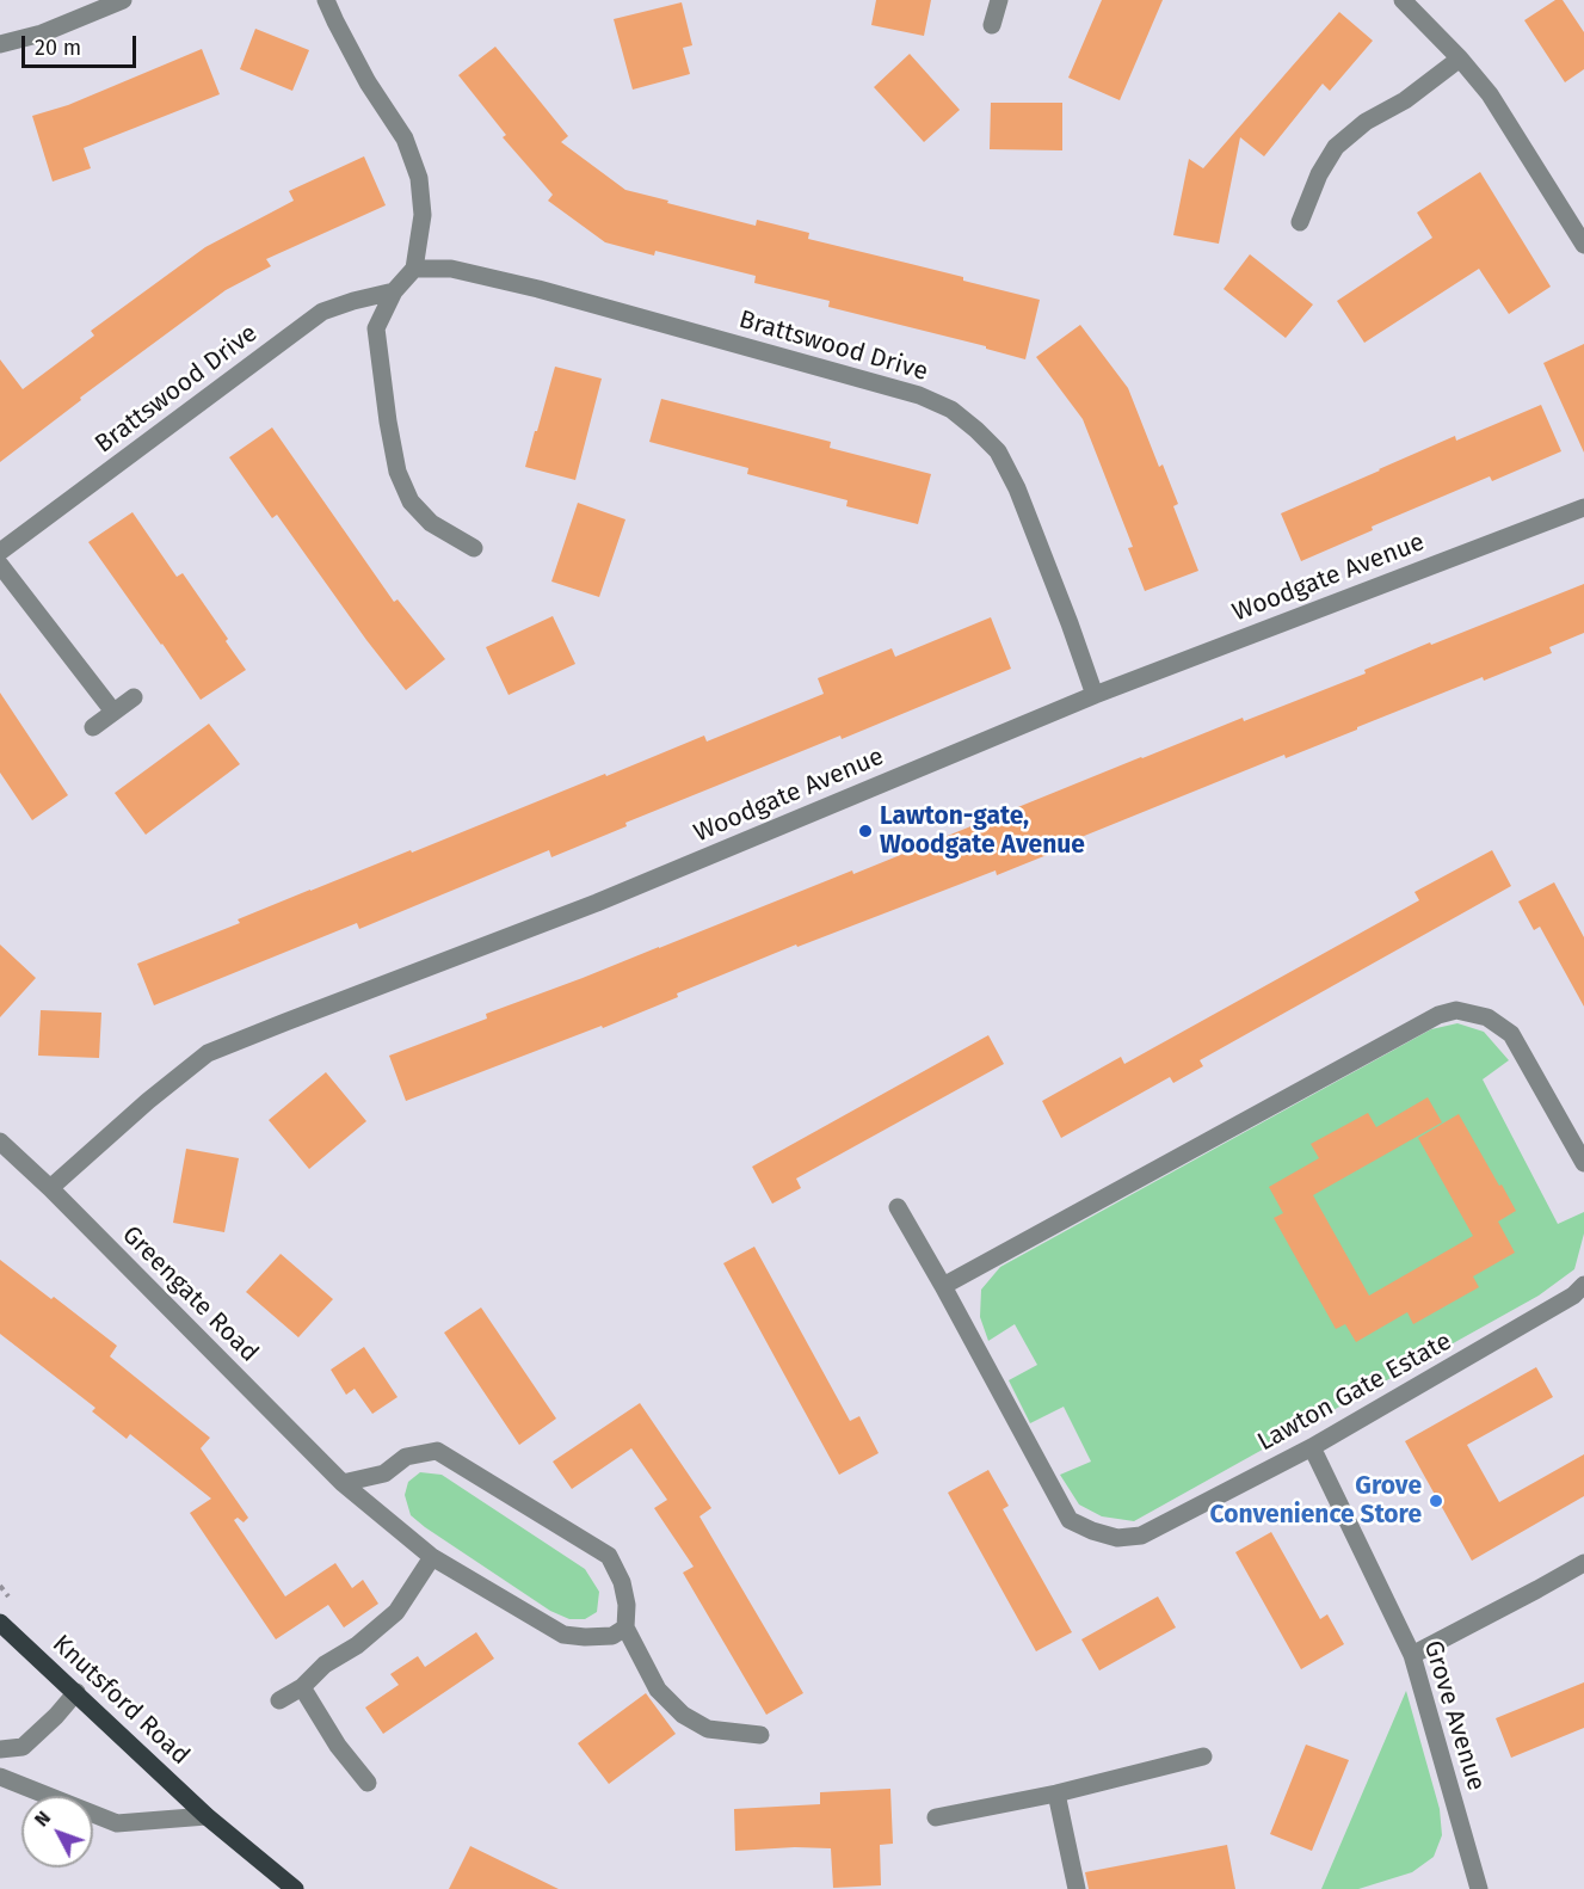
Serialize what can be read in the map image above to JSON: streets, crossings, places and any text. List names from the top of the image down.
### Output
{
  "streets": {
    "main road": ["Knutsford Road"],
    "street": [
      "Brattswood Drive",
      "Woodgate Avenue",
      "Greengate Road",
      "Lawton Gate Estate",
      "Grove Avenue"
    ]
  },
  "crossings": [
    ["Brattswood Drive", "Woodgate Avenue"],
    ["Woodgate Avenue", "Greengate Road"],
    ["Lawton Gate Estate", "Grove Avenue"]
  ],
  "places": ["Lawton-gate, Woodgate Avenue", "Grove Convenience Store"],
  "scale_bar": "20 m",
  "north": "top left"
}
